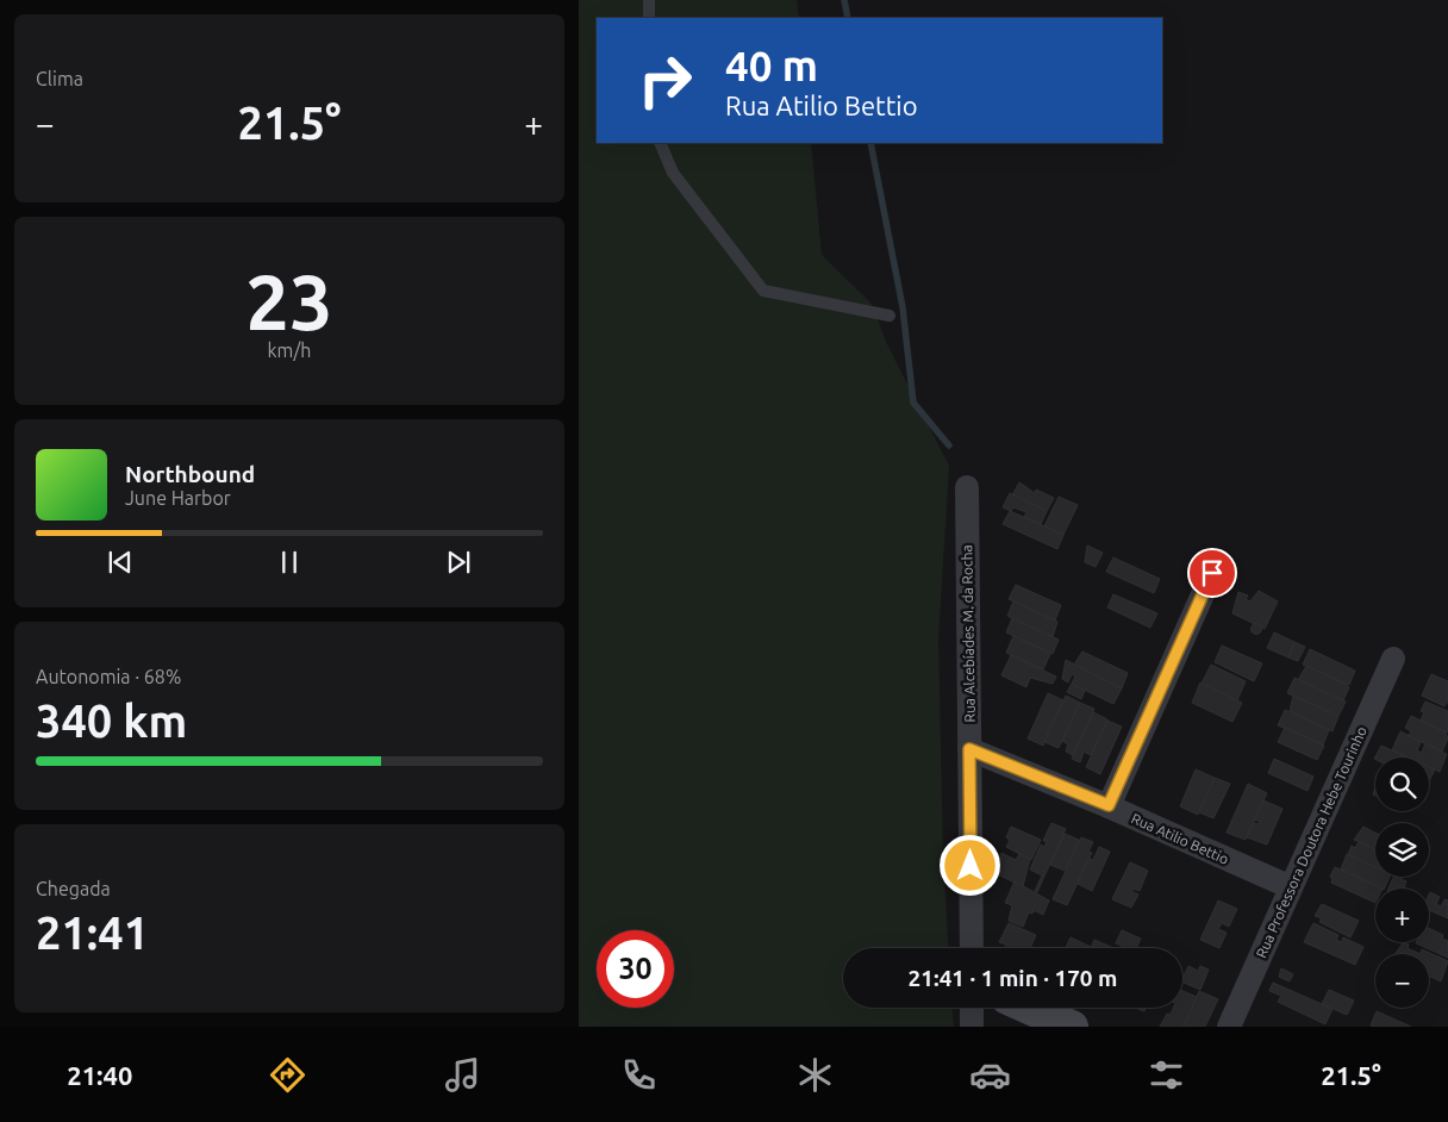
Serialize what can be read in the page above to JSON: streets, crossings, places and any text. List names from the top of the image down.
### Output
{
  "streets": {
    "street": ["Rua Alcebíades M. da Rocha", "Rua Atilio Bettio", "Rua Professora Doutora Hebe Tourinho"]
  },
  "crossings": [
    ["Rua Alcebíades M. da Rocha", "Rua Atilio Bettio"],
    ["Rua Atilio Bettio", "Rua Professora Doutora Hebe Tourinho"]
  ],
  "page": {
    "tile": [
      "Clima",
      ["23", "km/h"],
      ["Autonomia · 68%", "340 km"],
      ["Chegada", "21:41"]
    ],
    "turn": ["40 m", "Rua Atilio Bettio"],
    "heat": ["−", "21.5°", "+"],
    "song": ["Northbound", "June Harbor"],
    "map_buttons": ["+", "−"],
    "limit": "30",
    "trip": "21:41 · 1 min · 170 m",
    "tabs": ["21:40", "21.5°"]
  }
}
